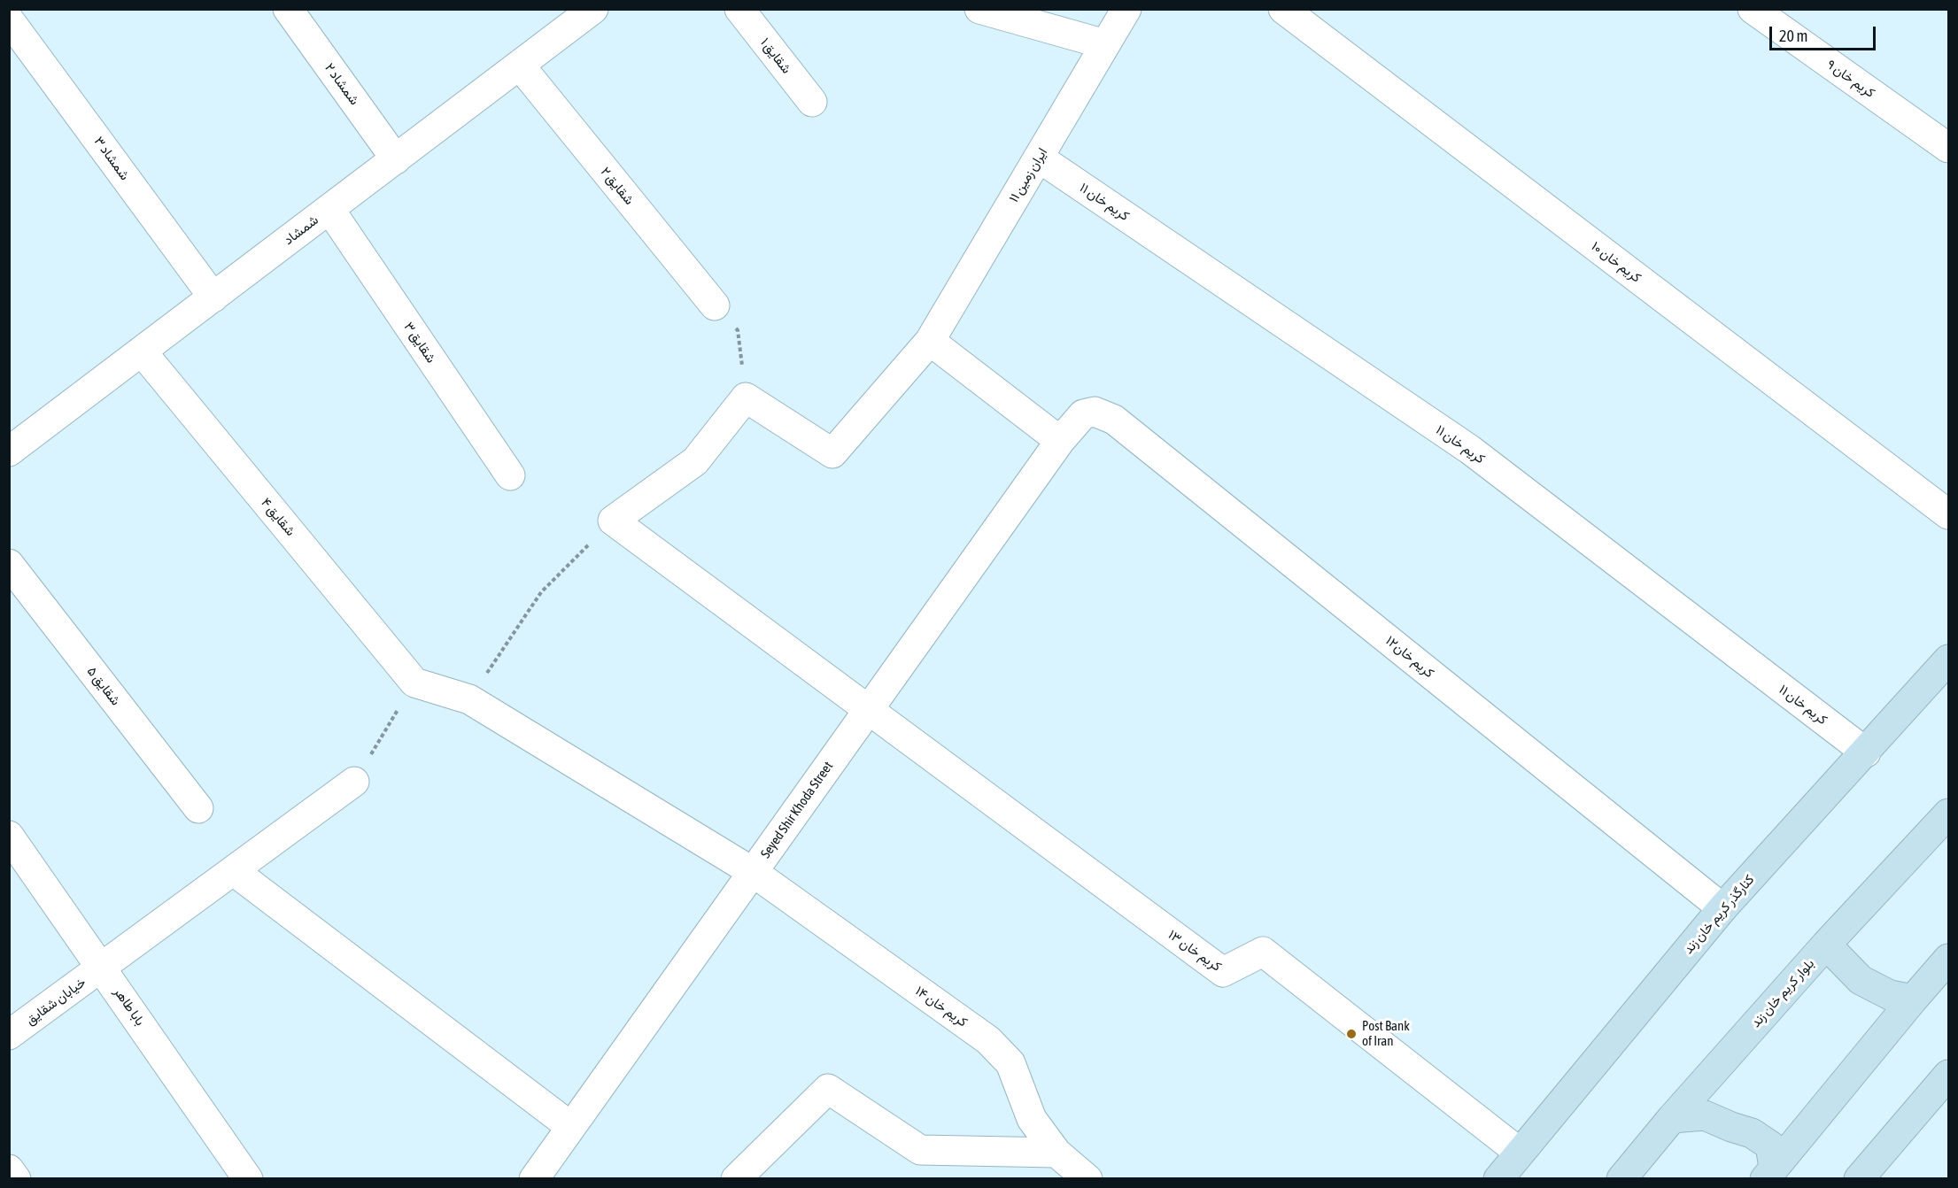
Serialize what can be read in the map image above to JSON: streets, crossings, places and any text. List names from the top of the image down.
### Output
{
  "streets": {
    "main road": ["کنارگذر کریم خان زند", "بلوار کریم خان زند"],
    "street": [
      "شقایق ۱",
      "کریم خان ۹",
      "شمشاد ۲",
      "شمشاد ۳",
      "ایران زمین ۱۱",
      "شقایق ۲",
      "کریم خان ۱۱",
      "شمشاد",
      "کریم خان ۱۰",
      "شقایق ۳",
      "شقایق ۴",
      "کریم خان۱۲",
      "شقایق ۵",
      "Seyed Shir Khoda Street",
      "کریم خان ۱۳",
      "خیابان شقایق",
      "بابا طاهر",
      "کریم خان ۱۴"
    ]
  },
  "crossings": [
    ["شمشاد ۲", "شمشاد"],
    ["شمشاد ۳", "شمشاد"],
    ["ایران زمین ۱۱", "کریم خان ۱۱"],
    ["شقایق ۲", "شمشاد"],
    ["کریم خان ۱۱", "کنارگذر کریم خان زند"],
    ["شمشاد", "شقایق ۳"],
    ["شمشاد", "شقایق ۴"],
    ["شقایق ۴", "کریم خان ۱۴"],
    ["کریم خان۱۲", "Seyed Shir Khoda Street"],
    ["کریم خان۱۲", "کنارگذر کریم خان زند"],
    ["Seyed Shir Khoda Street", "کریم خان ۱۳"],
    ["Seyed Shir Khoda Street", "کریم خان ۱۴"],
    ["کنارگذر کریم خان زند", "کریم خان ۱۳"],
    ["خیابان شقایق", "بابا طاهر"]
  ],
  "places": ["Post Bank of Iran"],
  "scale_bar": "20 m"
}
